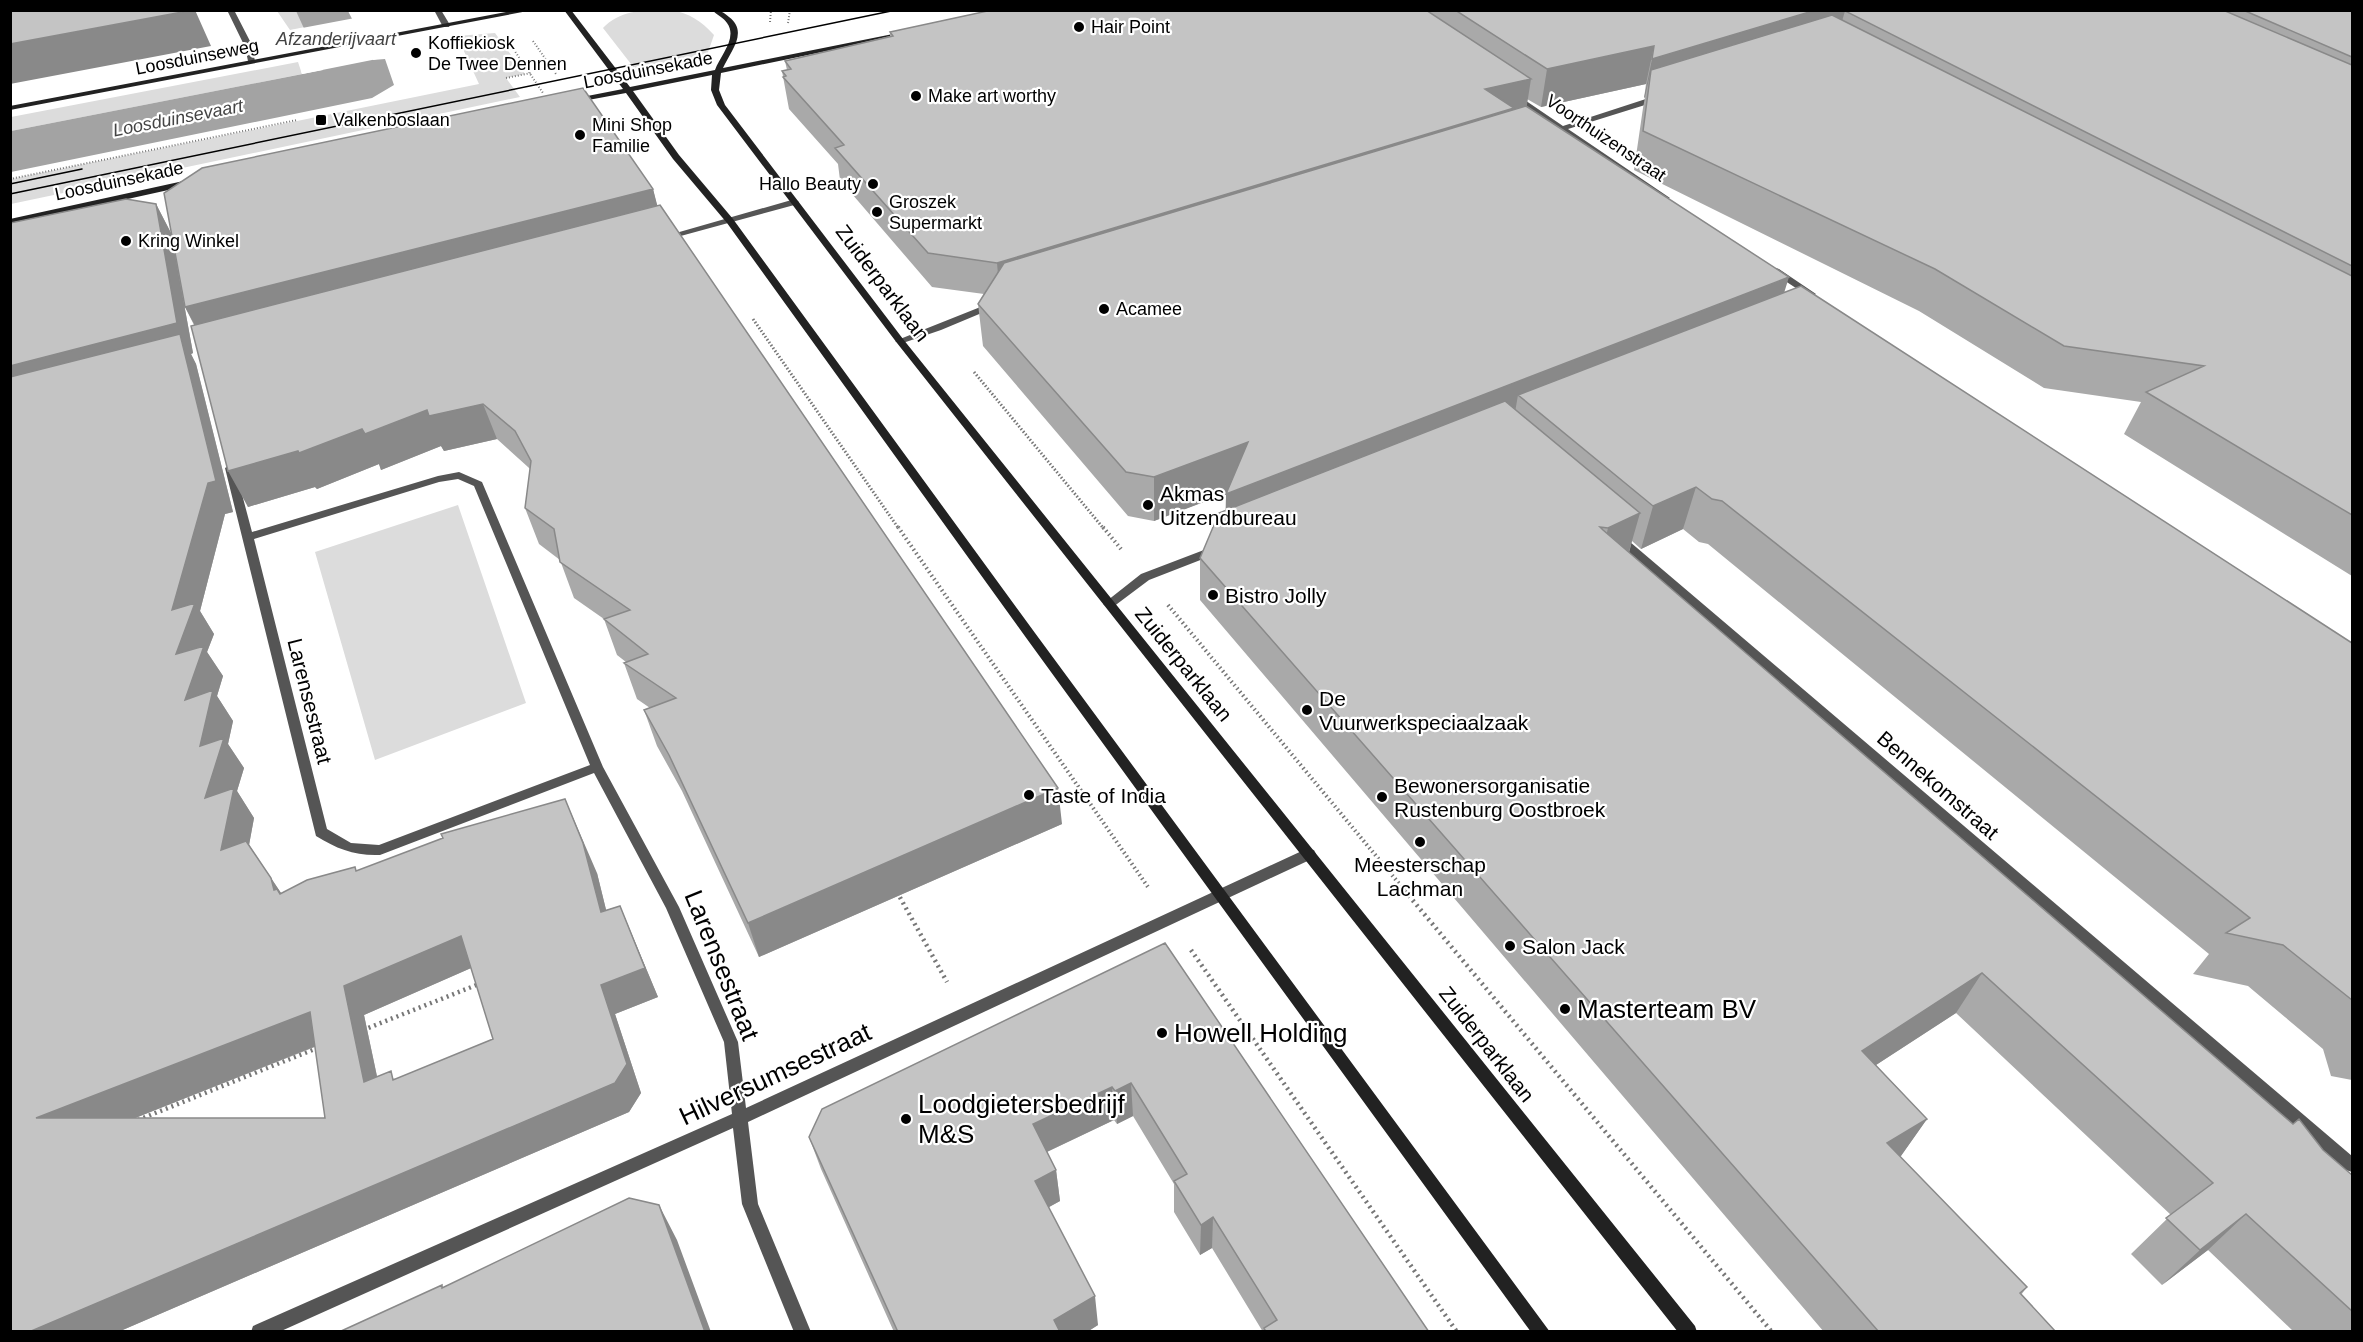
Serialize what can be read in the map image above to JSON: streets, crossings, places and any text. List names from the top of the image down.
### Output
{
  "streets": {
    "main road": ["Loosduinseweg", "Loosduinsekade", "Zuiderparklaan"],
    "street": [
      "Voorthuizenstraat",
      "Larensestraat",
      "Bennekomstraat",
      "Hilversumsestraat"
    ]
  },
  "crossings": [
    ["Loosduinsekade", "Zuiderparklaan"],
    ["Zuiderparklaan", "Hilversumsestraat"],
    ["Larensestraat", "Hilversumsestraat"]
  ],
  "water": ["Afzanderijvaart", "Loosduinsevaart"],
  "places": {
    "other": [
      "Hair Point",
      "Koffiekiosk De Twee Dennen",
      "Make art worthy",
      "Mini Shop Familie",
      "Hallo Beauty",
      "Groszek Supermarkt",
      "Kring Winkel",
      "Acamee",
      "Akmas Uitzendbureau",
      "Bistro Jolly",
      "De Vuurwerkspeciaalzaak",
      "Taste of India",
      "Bewonersorganisatie Rustenburg Oostbroek",
      "Meesterschap Lachman",
      "Salon Jack",
      "Masterteam BV",
      "Howell Holding",
      "Loodgietersbedrijf M&S"
    ],
    "transit": ["Valkenboslaan"]
  }
}
